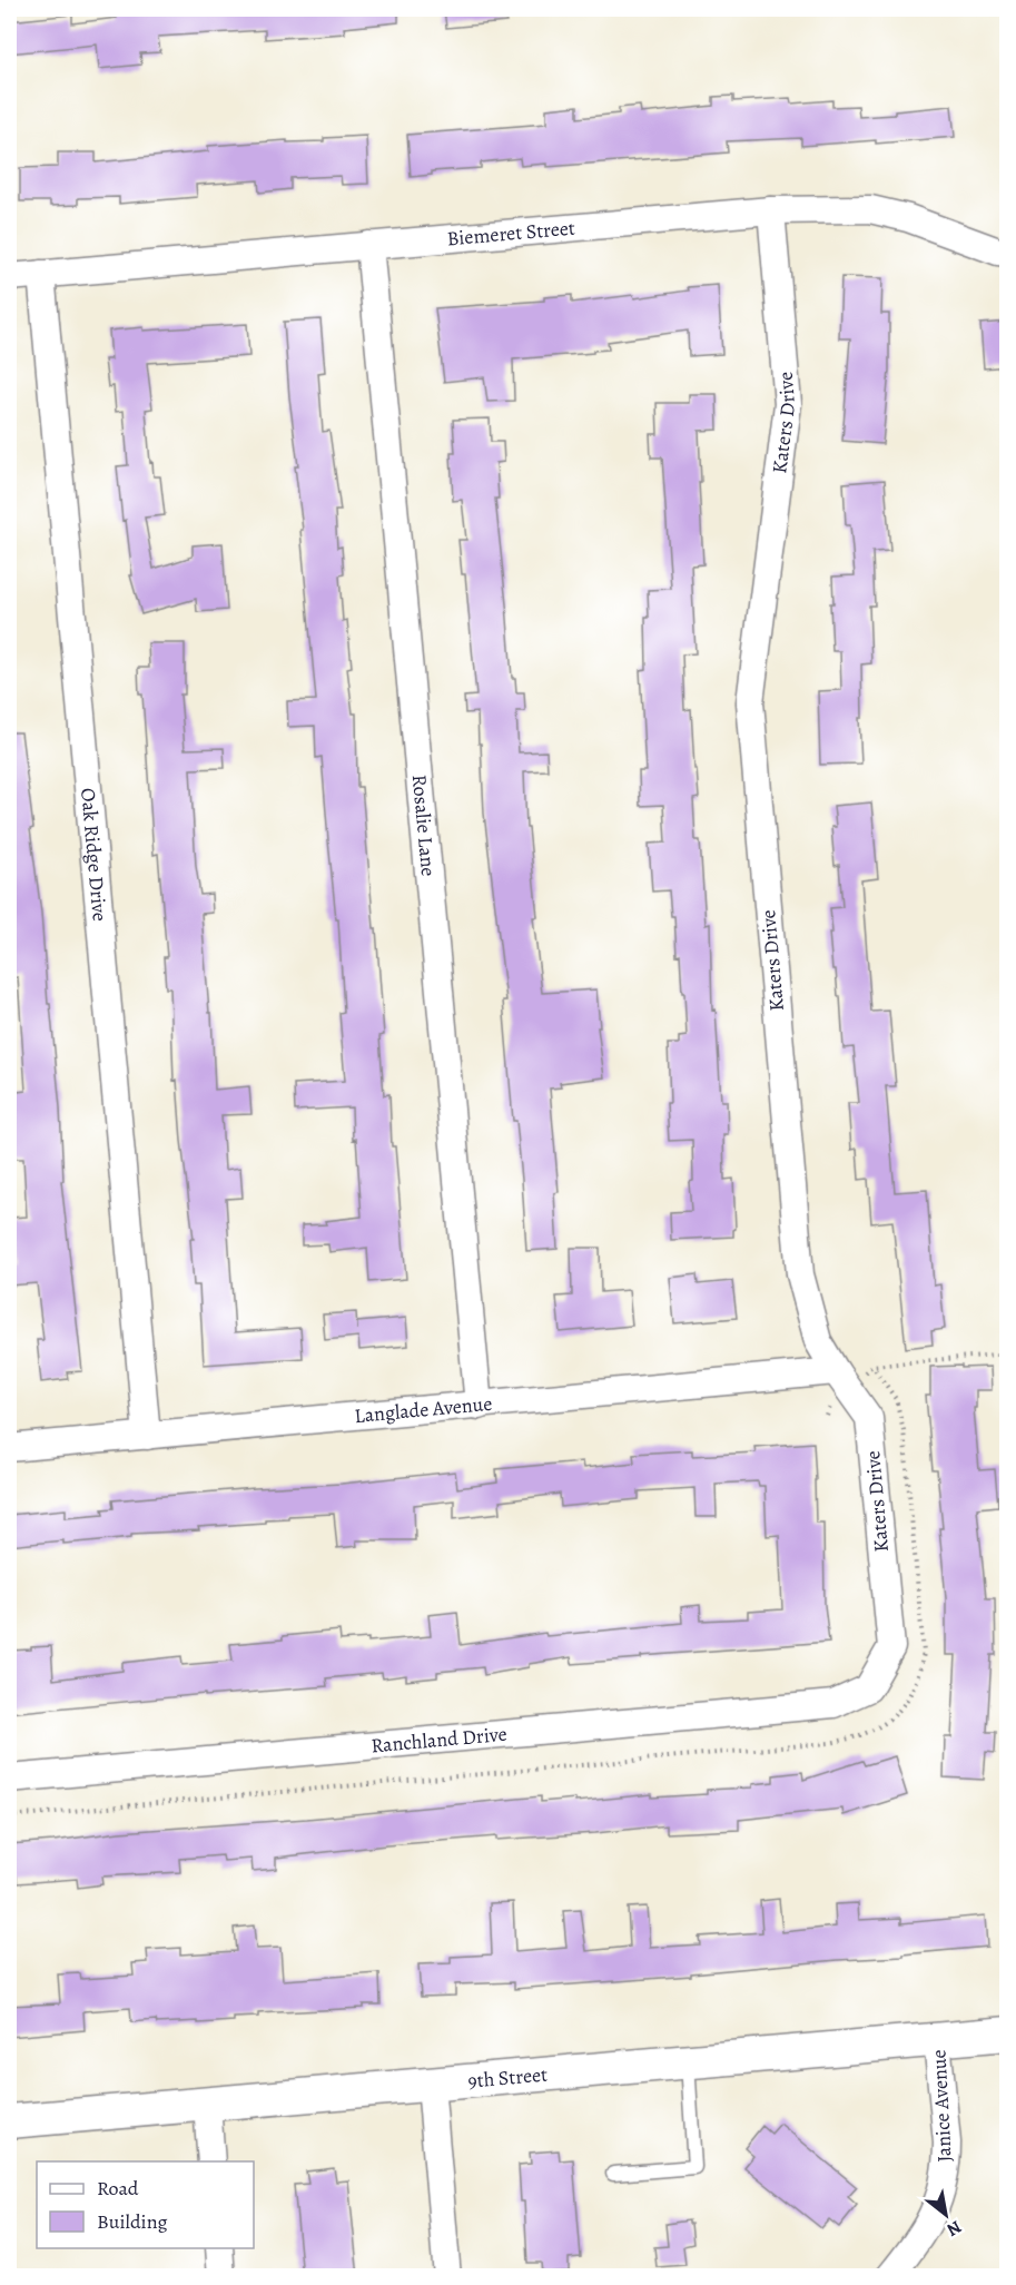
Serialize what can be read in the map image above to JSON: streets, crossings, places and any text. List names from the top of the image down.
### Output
{
  "streets": {
    "street": [
      "Biemeret Street",
      "Katers Drive",
      "Rosalie Lane",
      "Oak Ridge Drive",
      "Langlade Avenue",
      "Ranchland Drive",
      "9th Street",
      "Janice Avenue"
    ]
  },
  "crossings": [
    ["Biemeret Street", "Katers Drive"],
    ["Biemeret Street", "Rosalie Lane"],
    ["Biemeret Street", "Oak Ridge Drive"],
    ["Katers Drive", "Langlade Avenue"],
    ["Katers Drive", "Ranchland Drive"],
    ["Rosalie Lane", "Langlade Avenue"],
    ["Oak Ridge Drive", "Langlade Avenue"],
    ["9th Street", "Janice Avenue"]
  ],
  "legend": ["Road", "Building"],
  "north": "bottom right"
}
